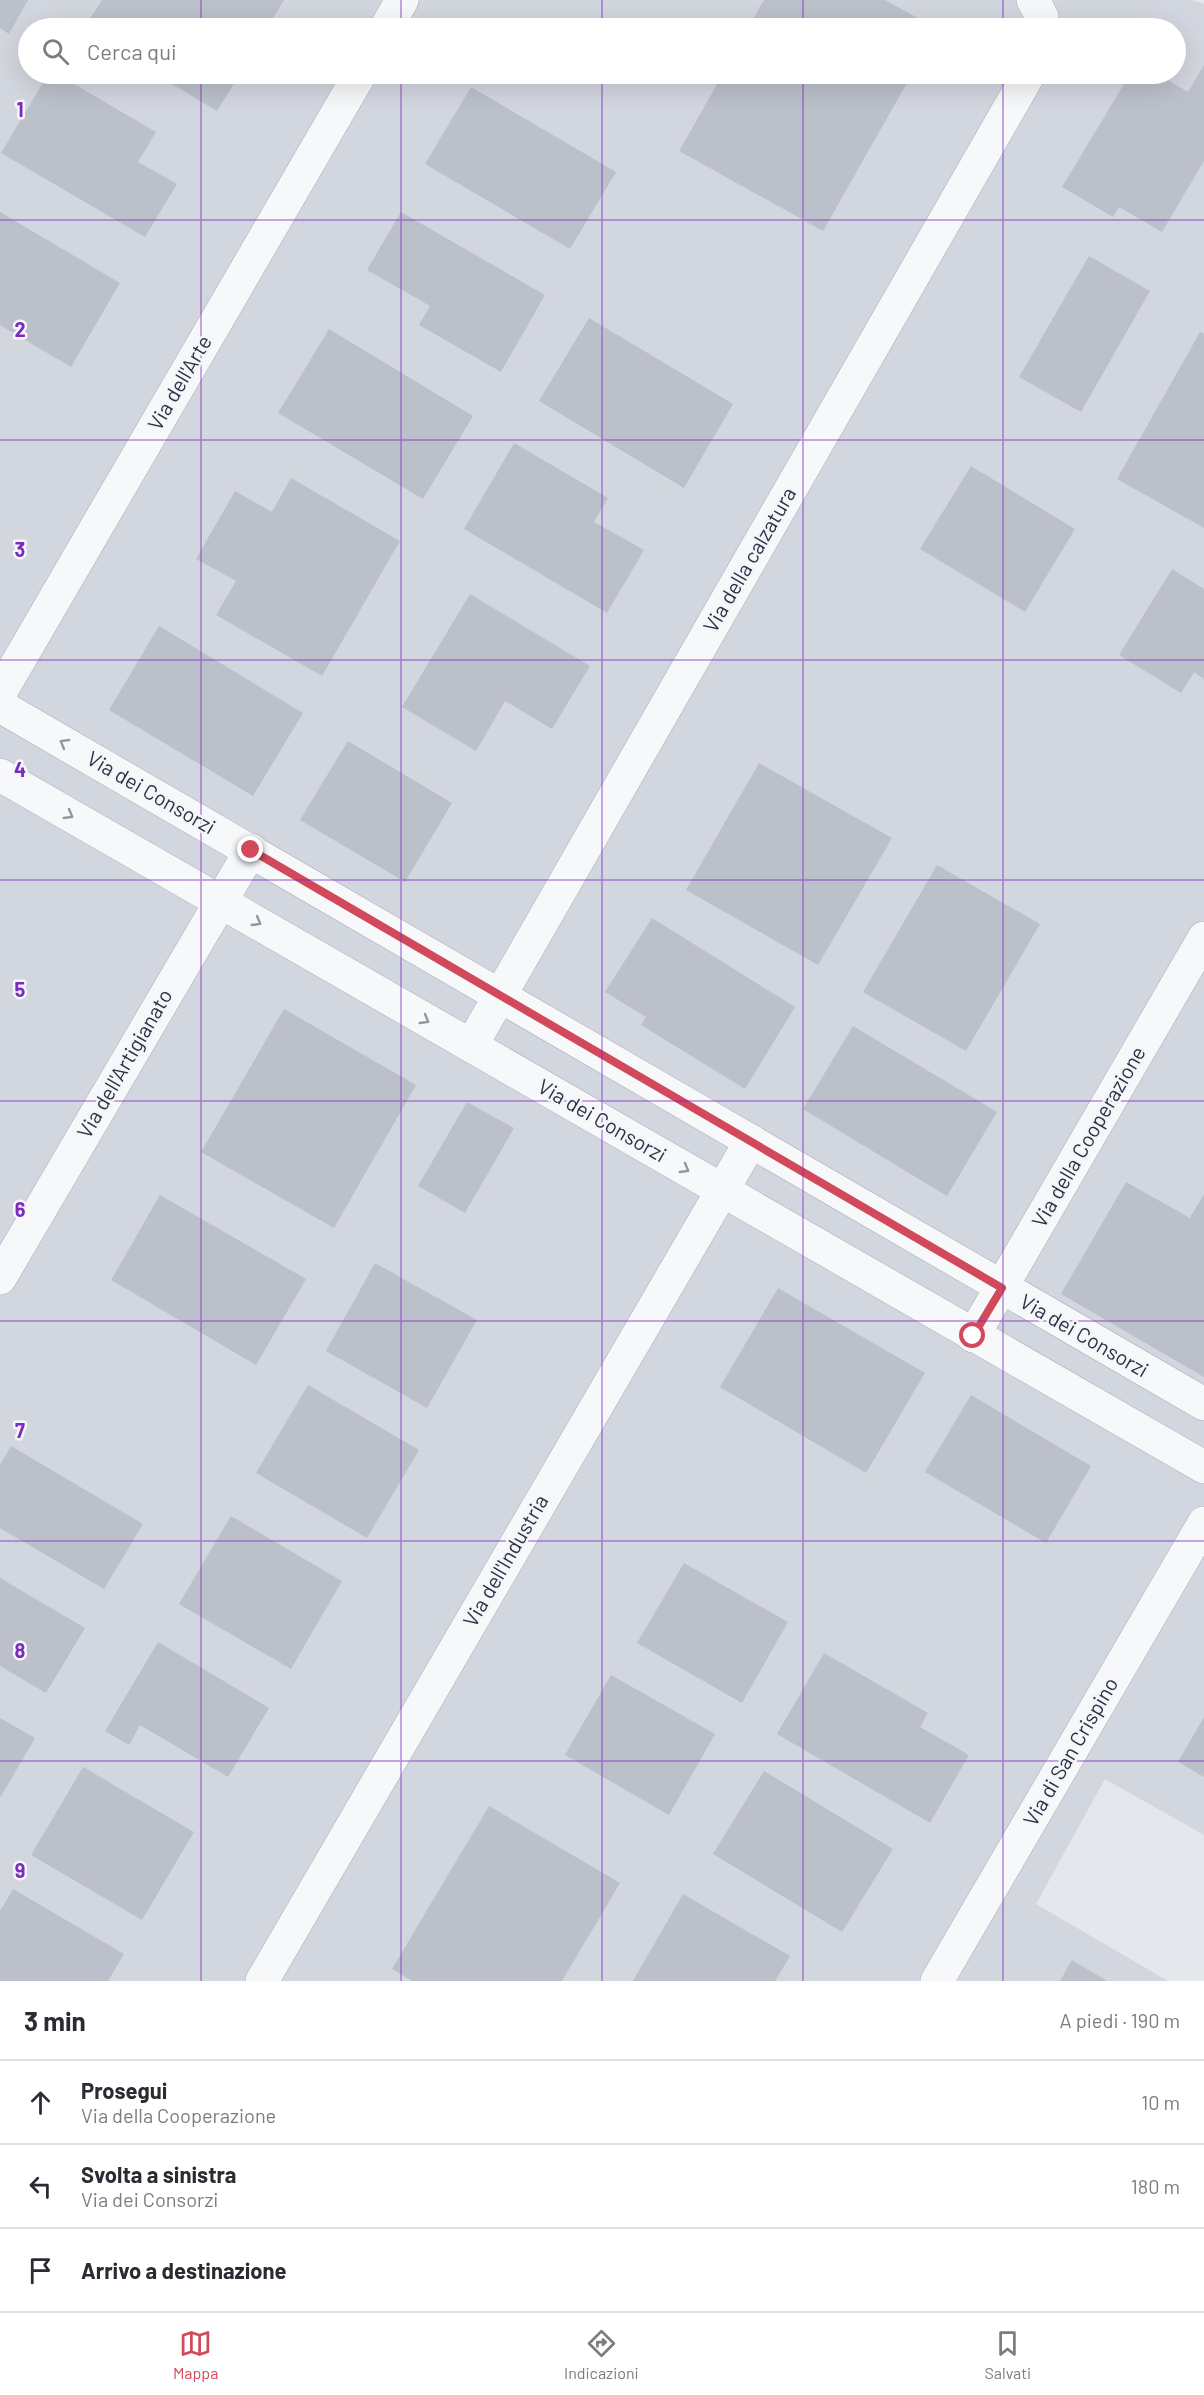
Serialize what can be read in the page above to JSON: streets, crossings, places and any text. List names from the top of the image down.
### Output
{
  "streets": {
    "street": [
      "Via dell'Arte",
      "Via della calzatura",
      "Via dei Consorzi",
      "Via dell'Artigianato",
      "Via della Cooperazione",
      "Via dell'Industria",
      "Via di San Crispino"
    ]
  },
  "crossings": [
    ["Via della calzatura", "Via dei Consorzi"],
    ["Via dei Consorzi", "Via dell'Artigianato"],
    ["Via dei Consorzi", "Via della Cooperazione"],
    ["Via dei Consorzi", "Via dell'Industria"]
  ],
  "page": {
    "search": "Cerca qui",
    "heading": ["3 min", "A piedi · 190 m"],
    "list": [
      ["Prosegui", "Via della Cooperazione", "10 m"],
      ["Svolta a sinistra", "Via dei Consorzi", "180 m"],
      "Arrivo a destinazione"
    ],
    "nav": ["Mappa", "Indicazioni", "Salvati"]
  },
  "grid": {
    "rows": [
      "1",
      "2",
      "3",
      "4",
      "5",
      "6",
      "7",
      "8",
      "9"
    ]
  }
}
